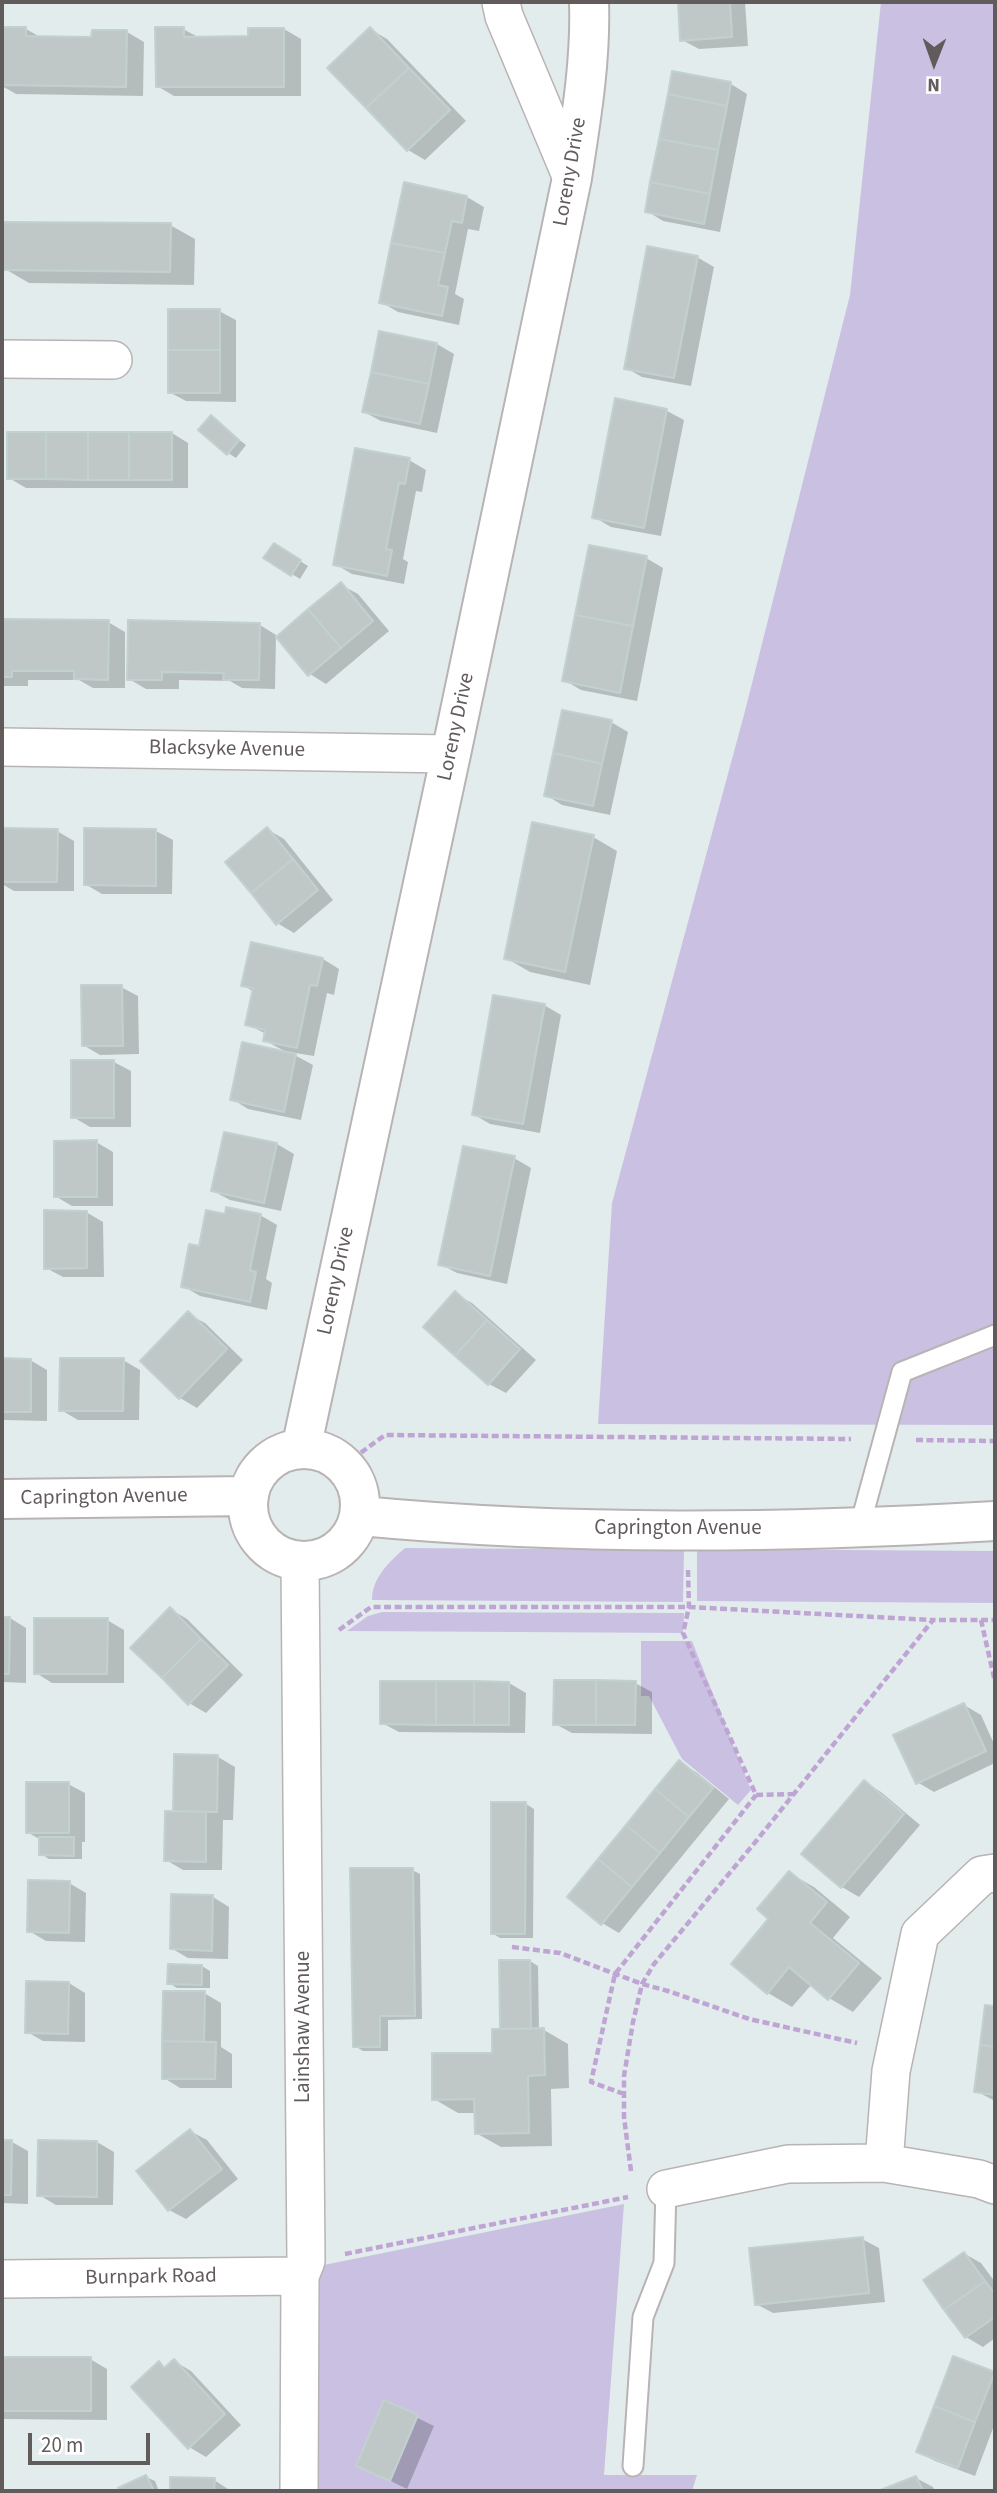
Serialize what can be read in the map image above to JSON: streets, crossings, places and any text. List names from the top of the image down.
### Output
{
  "streets": {
    "street": [
      "Loreny Drive",
      "Blacksyke Avenue",
      "Caprington Avenue",
      "Lainshaw Avenue",
      "Burnpark Road"
    ]
  },
  "crossings": [
    ["Loreny Drive", "Blacksyke Avenue"],
    ["Loreny Drive", "Caprington Avenue"],
    ["Loreny Drive", "Lainshaw Avenue"],
    ["Caprington Avenue", "Lainshaw Avenue"],
    ["Lainshaw Avenue", "Burnpark Road"]
  ],
  "scale_bar": "20 m",
  "north": "bottom"
}
